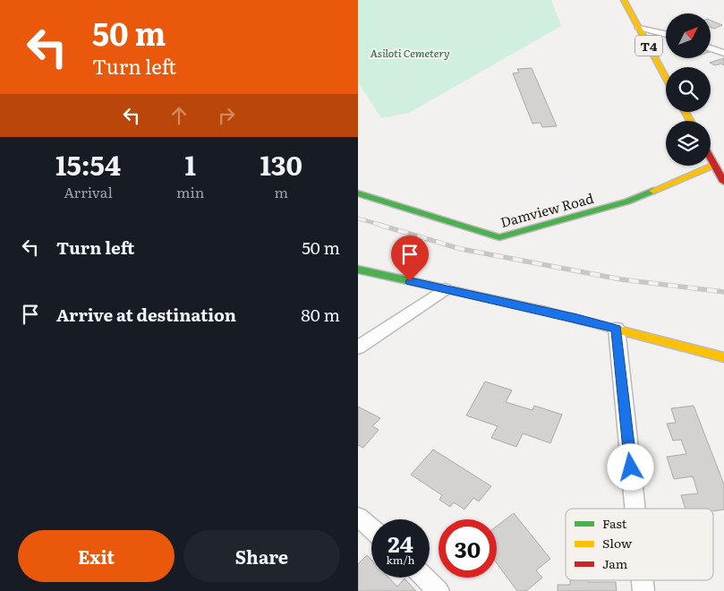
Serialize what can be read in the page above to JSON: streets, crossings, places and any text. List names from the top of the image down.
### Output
{
  "streets": {
    "main road": ["T4", "Damview Road"]
  },
  "parks": ["Asiloti Cemetery"],
  "legend": ["Fast", "Slow", "Jam"],
  "north": "top right",
  "page": {
    "turn": ["50 m", "Turn left"],
    "eta": [
      "15:54",
      "Arrival",
      "1",
      "min",
      "130",
      "m"
    ],
    "list": [
      {
        "name": "Turn left",
        "value": "50 m"
      },
      {
        "name": "Arrive at destination",
        "value": "80 m"
      }
    ],
    "speed": "24 km/h",
    "limit": "30",
    "buttons": ["Exit", "Share"]
  }
}
